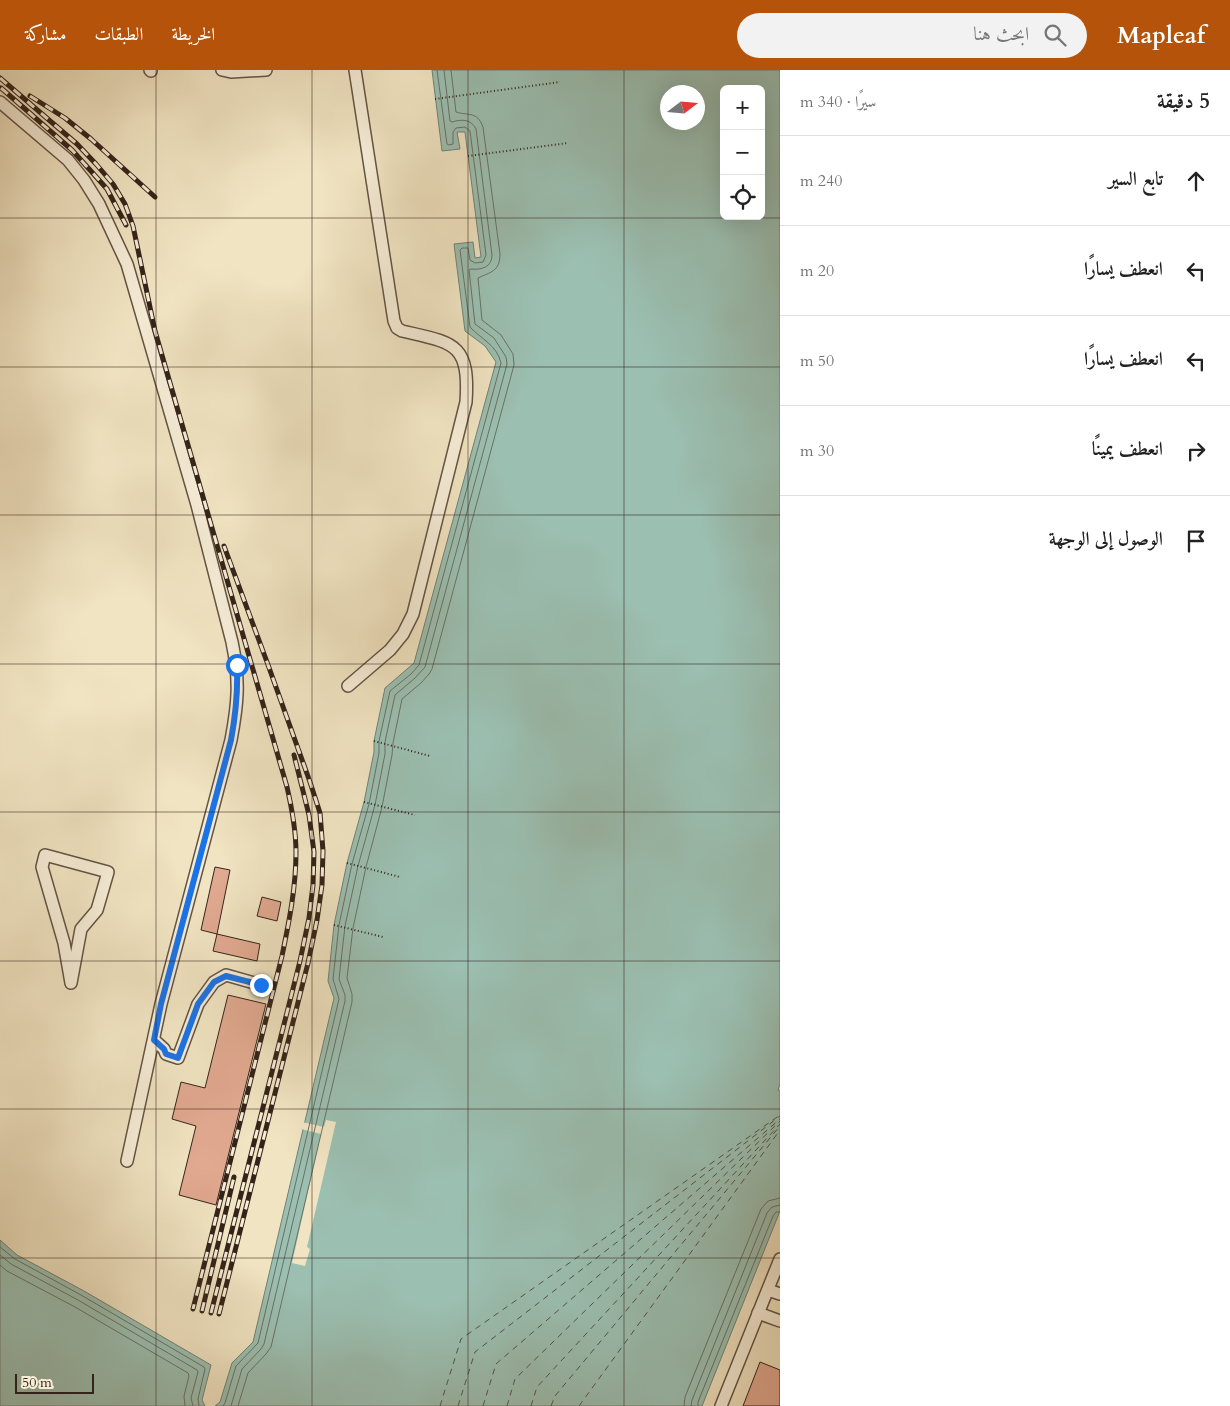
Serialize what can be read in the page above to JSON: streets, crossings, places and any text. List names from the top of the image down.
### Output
{
  "scale_bar": "50 m",
  "north": "right",
  "page": {
    "header": "Mapleaf",
    "search": "ابحث هنا",
    "nav": ["الخريطة", "الطبقات", "مشاركة"],
    "heading": ["5 دقيقة", "سيرًا · 340 m"],
    "map_buttons": ["+", "−"],
    "list": [
      ["تابع السير", "240 m"],
      ["انعطف يسارًا", "20 m"],
      ["انعطف يسارًا", "50 m"],
      ["انعطف يمينًا", "30 m"],
      "الوصول إلى الوجهة"
    ],
    "scale": "50 m"
  }
}
